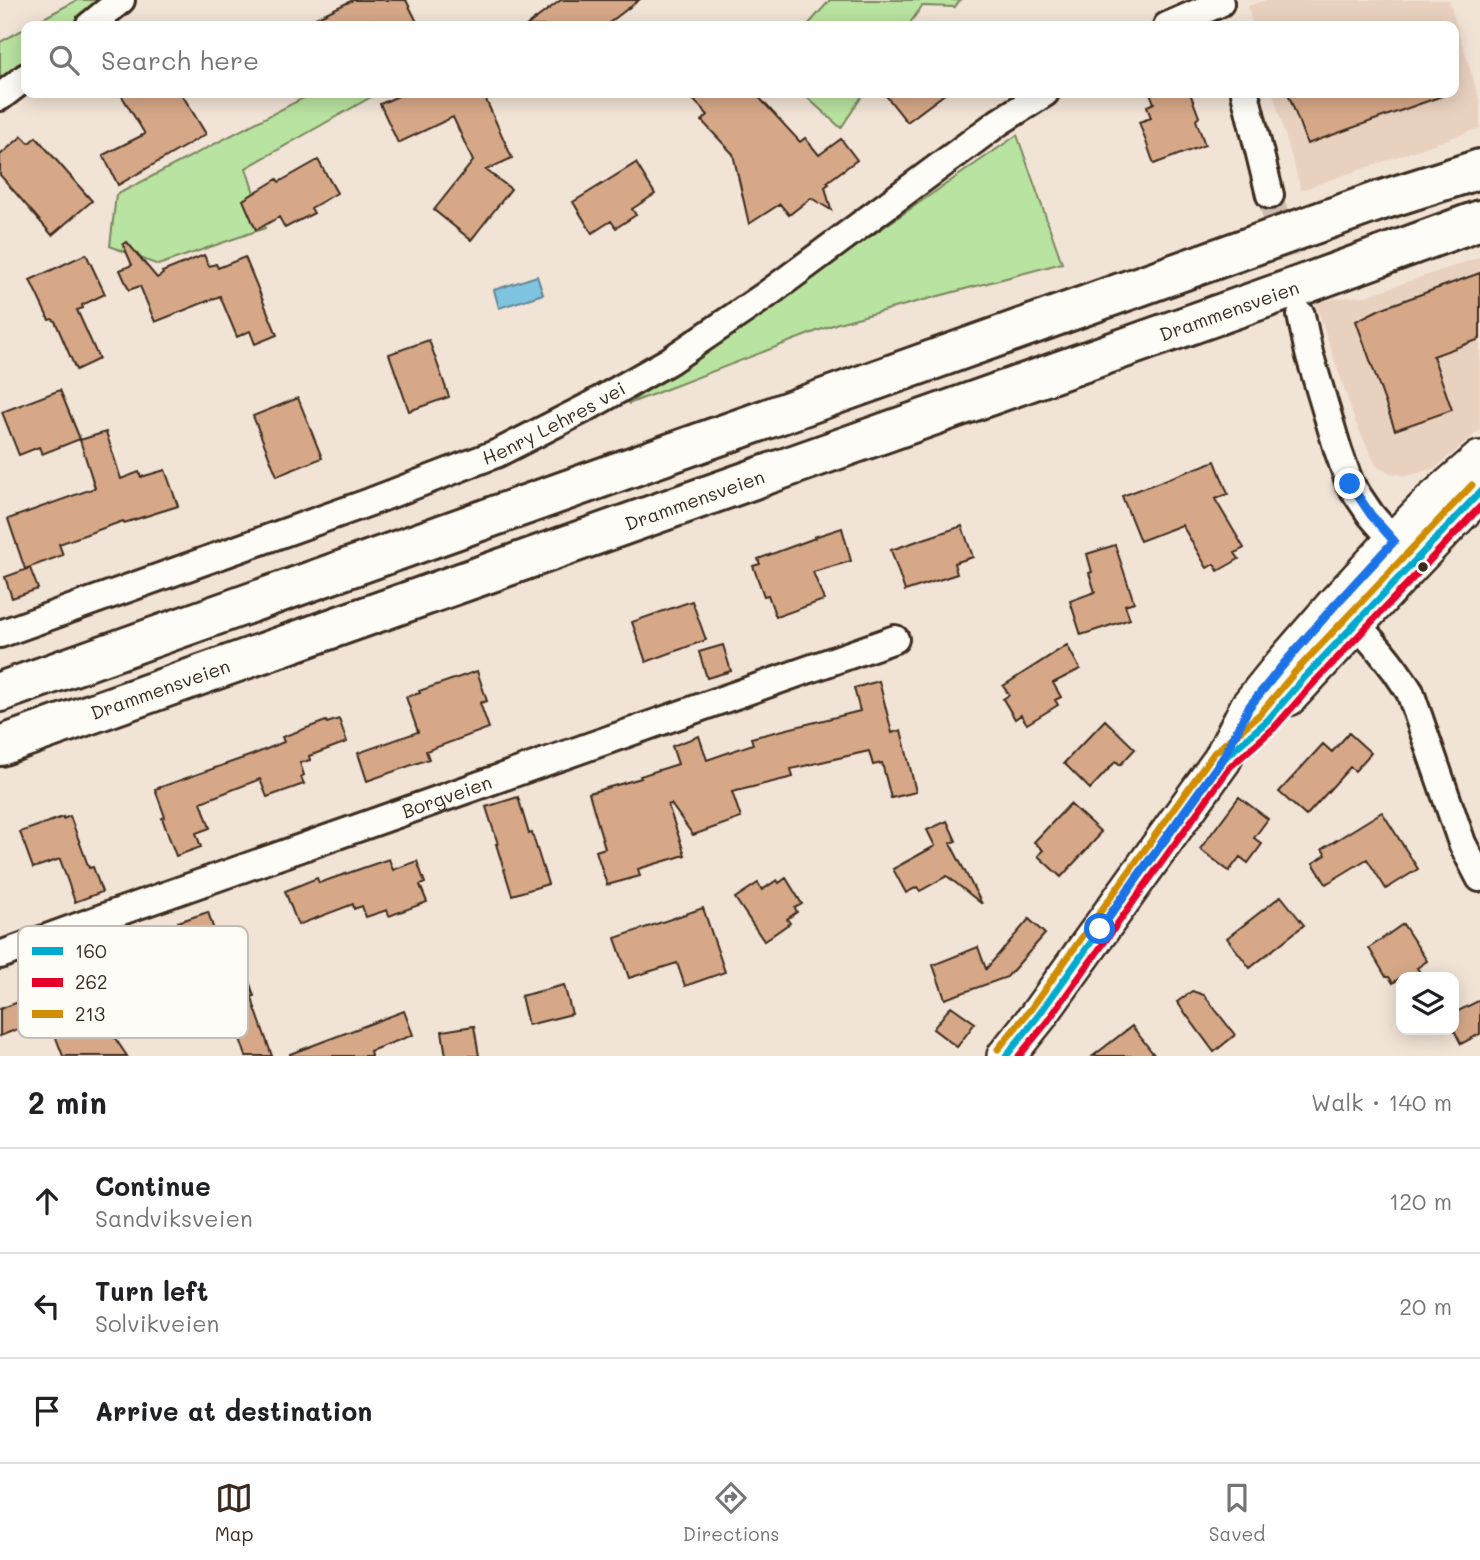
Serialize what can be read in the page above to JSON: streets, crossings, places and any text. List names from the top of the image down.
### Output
{
  "streets": {
    "highway": ["Drammensveien"],
    "street": ["Henry Lehres vei", "Borgveien"]
  },
  "lines": ["transit line 213", "transit line 160", "transit line 262"],
  "legend": ["160", "262", "213"],
  "page": {
    "search": "Search here",
    "heading": ["2 min", "Walk · 140 m"],
    "list": [
      ["Continue", "Sandviksveien", "120 m"],
      ["Turn left", "Solvikveien", "20 m"],
      "Arrive at destination"
    ],
    "nav": ["Map", "Directions", "Saved"]
  }
}
